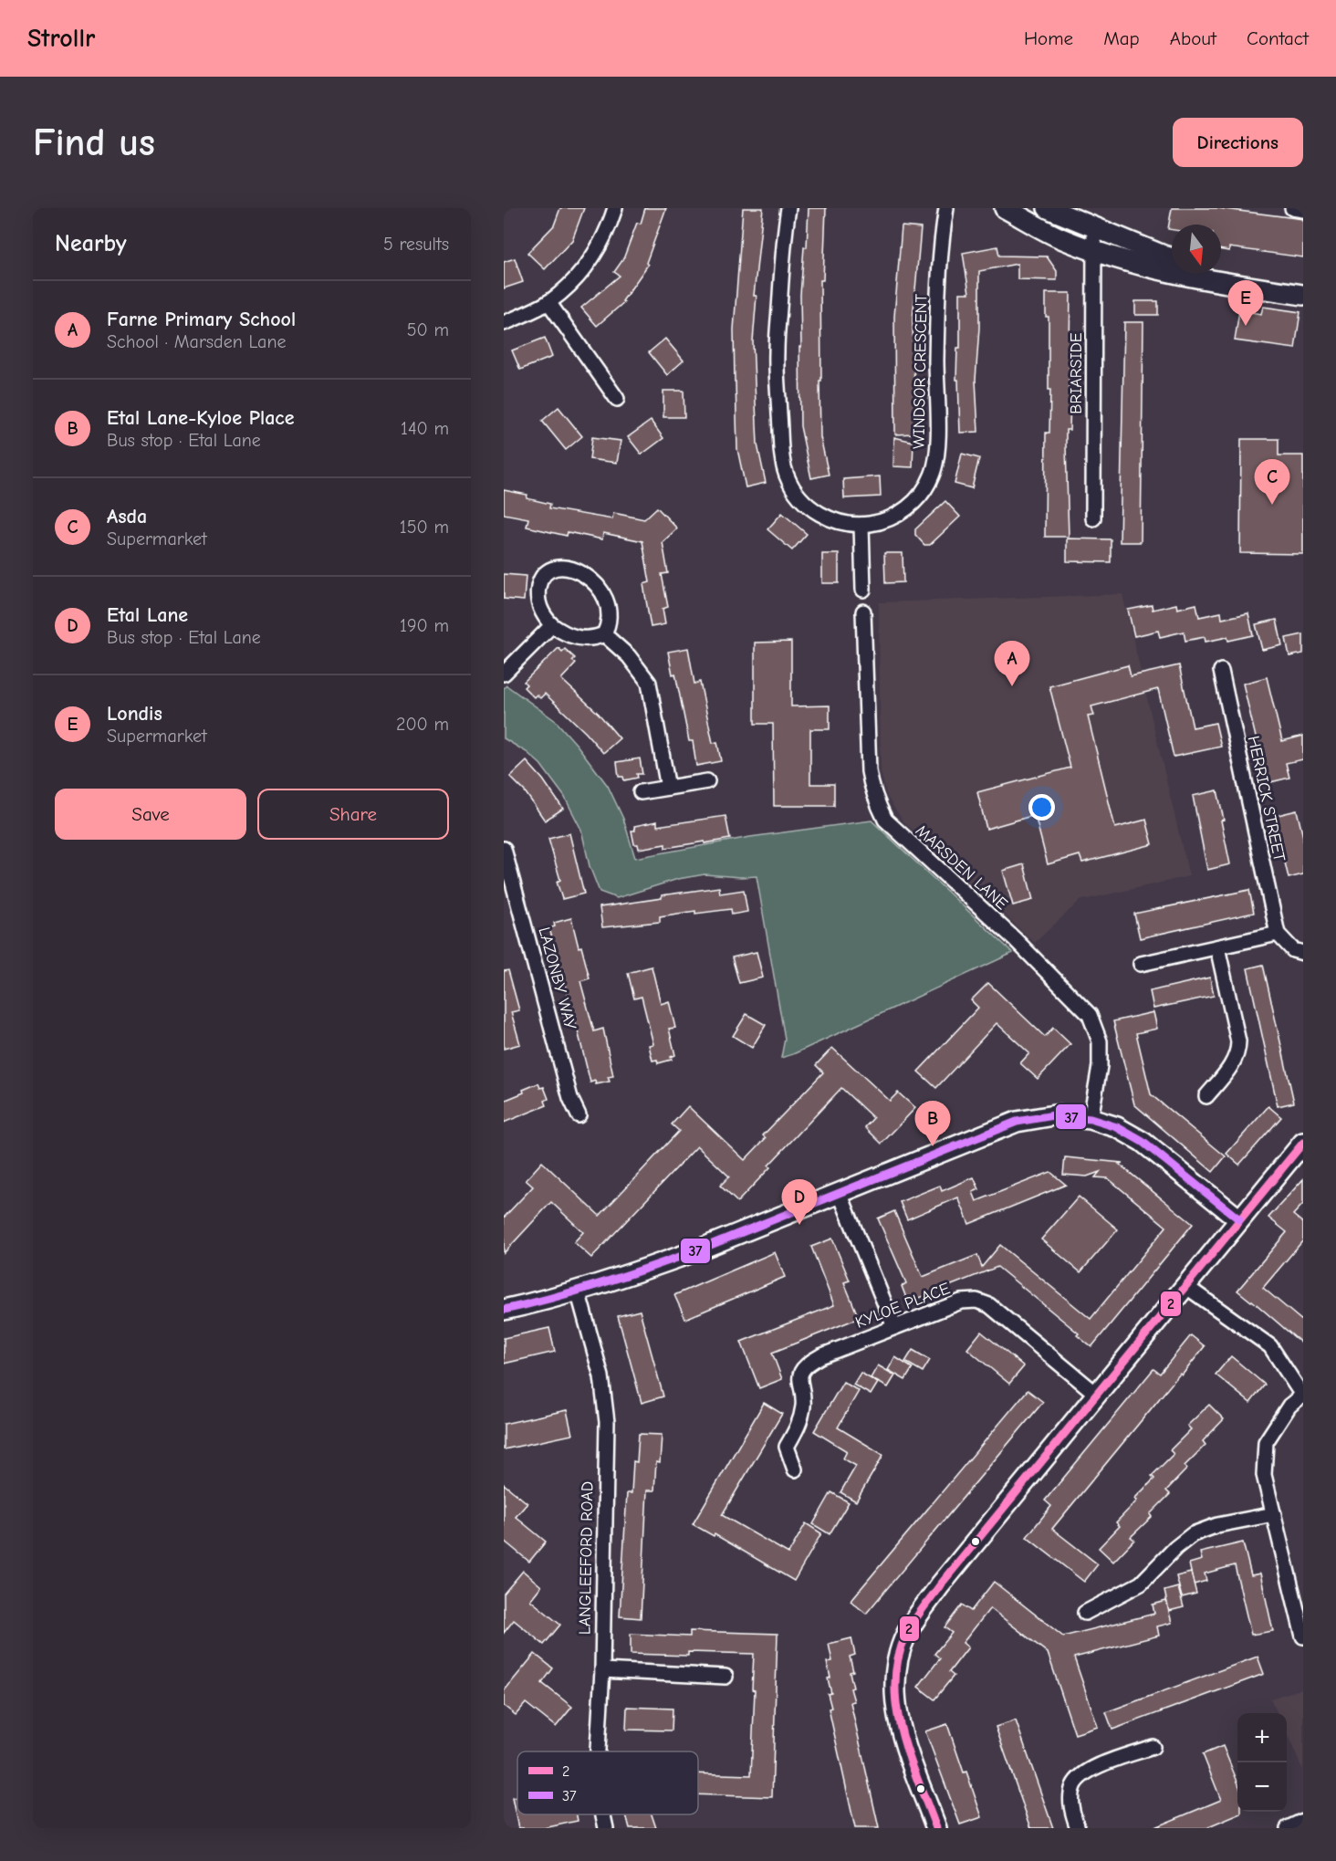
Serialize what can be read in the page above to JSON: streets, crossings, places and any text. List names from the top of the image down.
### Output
{
  "streets": {
    "street": [
      "WINDSOR CRESCENT",
      "BRIARSIDE",
      "HERRICK STREET",
      "MARSDEN LANE",
      "LAZONBY WAY",
      "KYLOE PLACE",
      "LANGLEEFORD ROAD"
    ]
  },
  "lines": ["transit line 37", "transit line 2"],
  "legend": ["2", "37"],
  "north": "bottom",
  "page": {
    "header": "Strollr",
    "nav": [
      "Home",
      "Map",
      "About",
      "Contact"
    ],
    "buttons": [
      "Directions",
      ["Save", "Share"]
    ],
    "title": "Find us",
    "heading": ["Nearby", "5 results"],
    "list": [
      {
        "mark": "A",
        "name": "Farne Primary School",
        "note": "School · Marsden Lane",
        "value": "50 m"
      },
      {
        "mark": "B",
        "name": "Etal Lane-Kyloe Place",
        "note": "Bus stop · Etal Lane",
        "value": "140 m"
      },
      {
        "mark": "C",
        "name": "Asda",
        "note": "Supermarket",
        "value": "150 m"
      },
      {
        "mark": "D",
        "name": "Etal Lane",
        "note": "Bus stop · Etal Lane",
        "value": "190 m"
      },
      {
        "mark": "E",
        "name": "Londis",
        "note": "Supermarket",
        "value": "200 m"
      }
    ],
    "pins": [
      "E",
      "C",
      "A",
      "B",
      "D"
    ],
    "map_buttons": ["+", "−"]
  }
}
